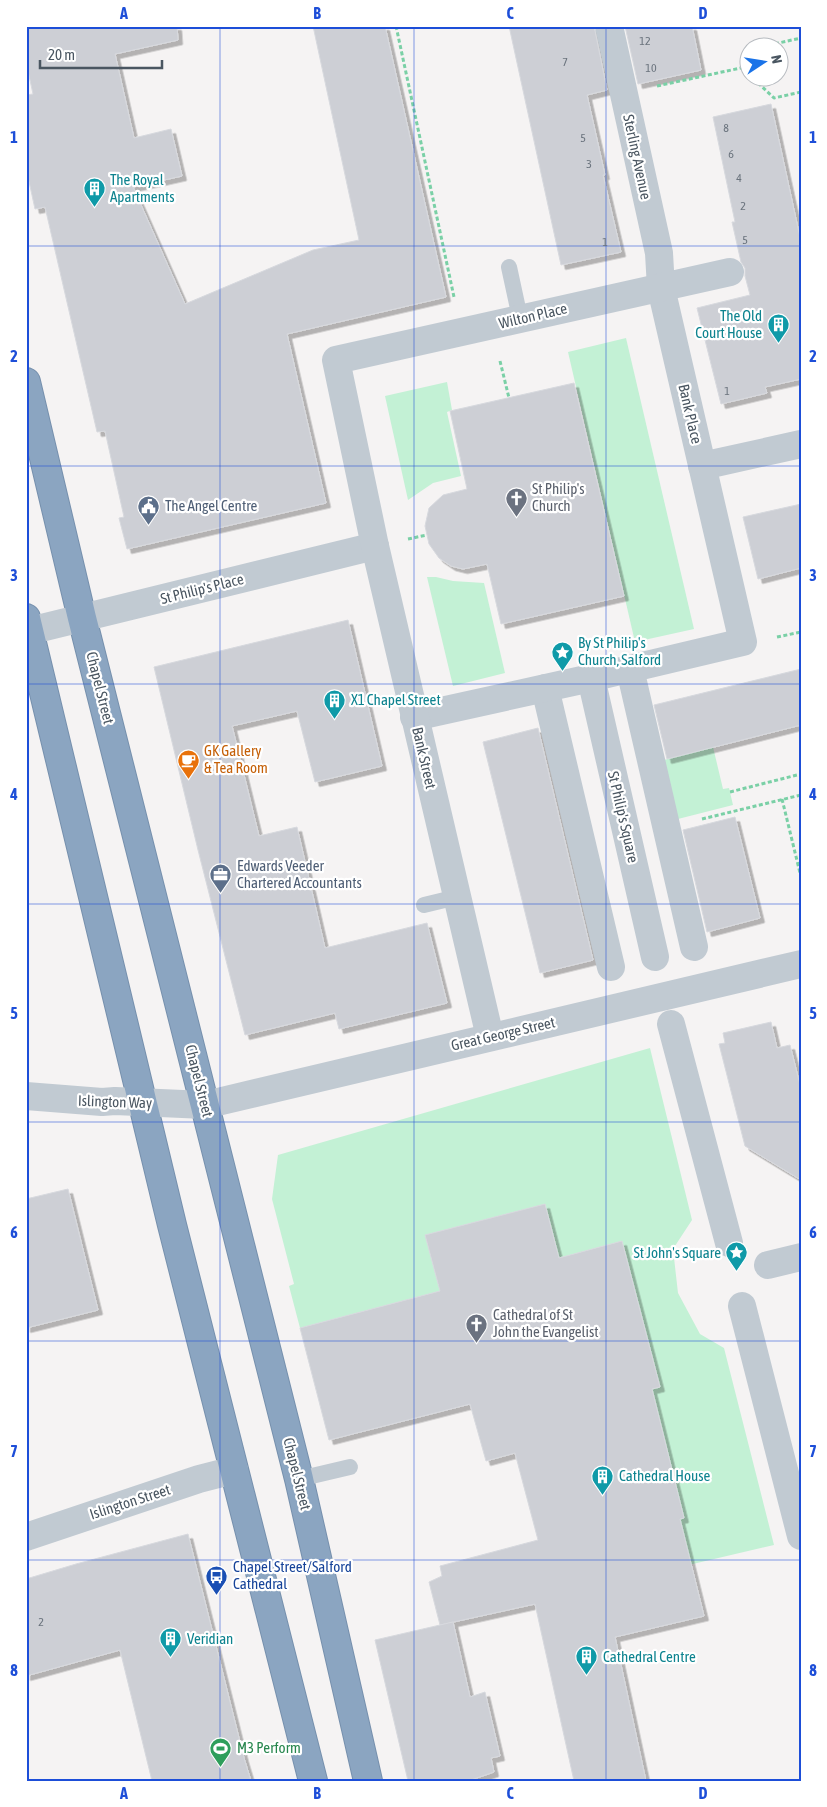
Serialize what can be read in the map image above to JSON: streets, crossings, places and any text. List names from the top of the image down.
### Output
{
  "streets": {
    "highway": ["Chapel Street"],
    "street": [
      "Sterling Avenue",
      "Wilton Place",
      "Bank Place",
      "St Philip's Place",
      "Bank Street",
      "St Philip's Square",
      "Great George Street",
      "Islington Way",
      "Islington Street"
    ]
  },
  "crossings": [
    ["Sterling Avenue", "Wilton Place"],
    ["Sterling Avenue", "Bank Place"],
    ["Wilton Place", "Bank Place"],
    ["Wilton Place", "Bank Street"],
    ["St Philip's Place", "Chapel Street"],
    ["St Philip's Place", "Bank Street"],
    ["Chapel Street", "Great George Street"],
    ["Chapel Street", "Islington Way"],
    ["Bank Street", "Great George Street"],
    ["Great George Street", "Islington Way"]
  ],
  "places": {
    "building": [
      "The Royal Apartments",
      "The Old Court House",
      "X1 Chapel Street",
      "Cathedral House",
      "Veridian",
      "Cathedral Centre"
    ],
    "church": ["St Philip's Church", "Cathedral of St John the Evangelist"],
    "public building": ["The Angel Centre"],
    "place": ["By St Philip's Church, Salford", "St John's Square"],
    "cafe": ["GK Gallery & Tea Room"],
    "office": ["Edwards Veeder Chartered Accountants"],
    "bus stop": ["Chapel Street/Salford Cathedral"],
    "sports": ["M3 Perform"]
  },
  "house_numbers": [
    "12",
    "7",
    "10",
    "8",
    "5",
    "6",
    "3",
    "4",
    "2",
    "5",
    "1",
    "1",
    "2"
  ],
  "scale_bar": "20 m",
  "north": "right",
  "grid": {
    "columns": [
      "A",
      "B",
      "C",
      "D"
    ],
    "rows": [
      "1",
      "2",
      "3",
      "4",
      "5",
      "6",
      "7",
      "8"
    ]
  }
}
